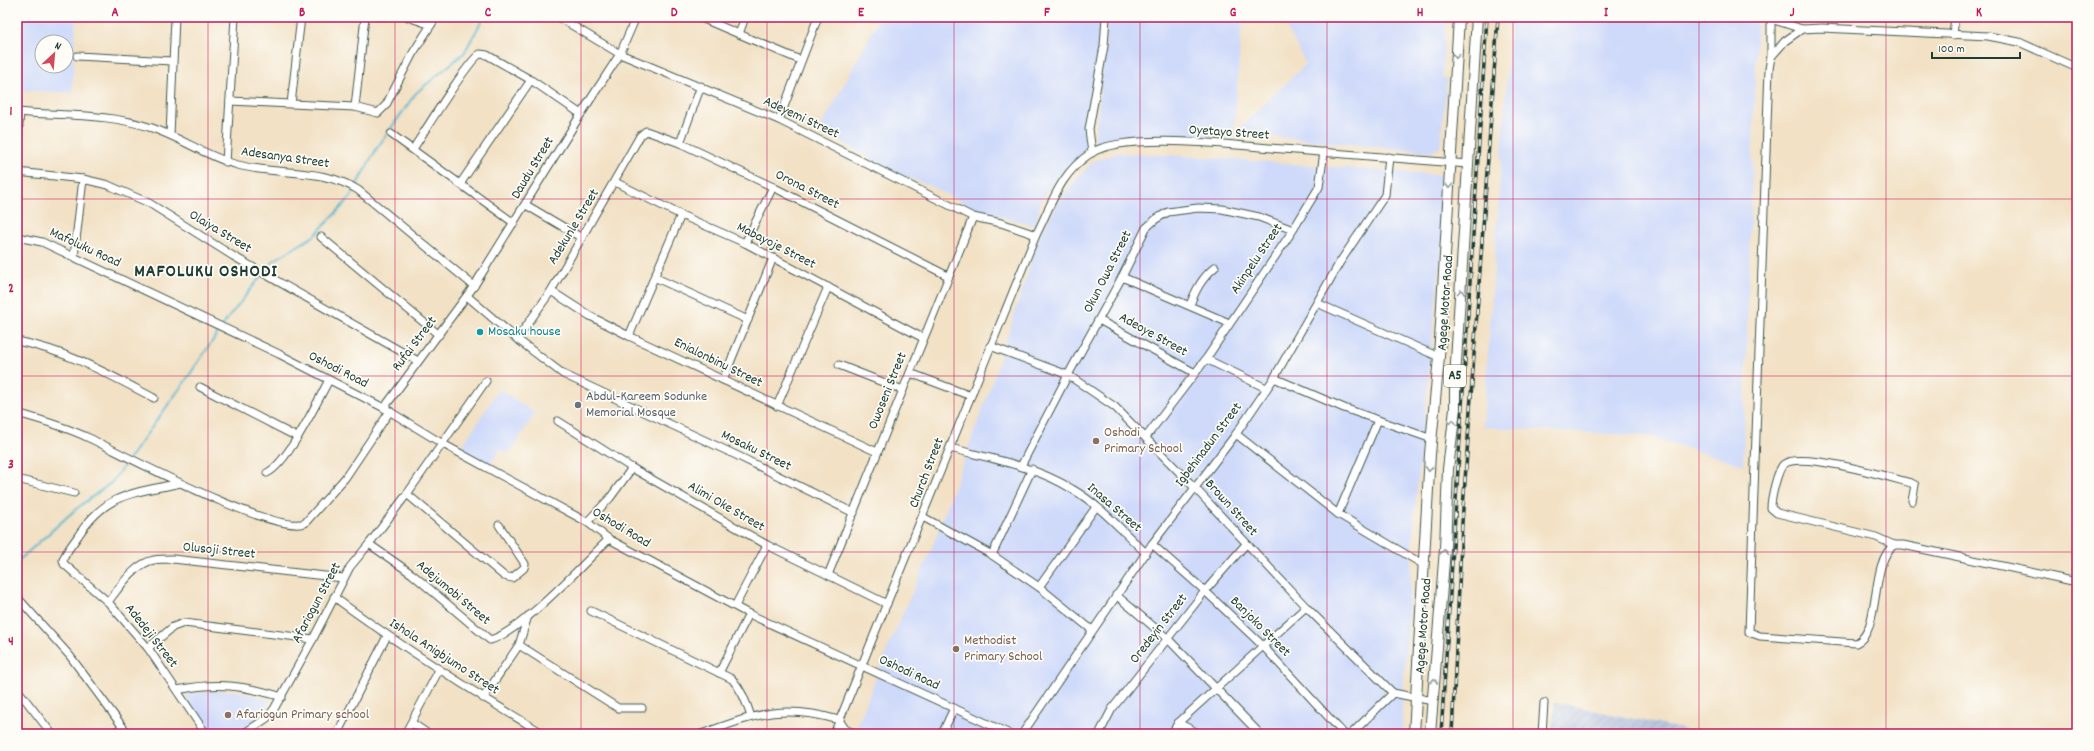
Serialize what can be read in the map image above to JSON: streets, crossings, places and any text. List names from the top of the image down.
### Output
{
  "streets": {
    "highway": ["Agege Motor Road", "A5"],
    "street": [
      "Adeyemi Street",
      "Oyetayo Street",
      "Adesanya Street",
      "Daudu Street",
      "Orona Street",
      "Adekunle Street",
      "Olaiya Street",
      "Mabayoje Street",
      "Mafoluku Road",
      "Akinpelu Street",
      "Okun Owa Street",
      "Adeoye Street",
      "Rufai Street",
      "Enialonbinu Street",
      "Oshodi Road",
      "Owoseni Street",
      "Igbehinadun Street",
      "Mosaku Street",
      "Church Street",
      "Alimi Oke Street",
      "Inasa Street",
      "Brown Street",
      "Olusoji Street",
      "Adejumobi Street",
      "Afariogun Street",
      "Banjoko Street",
      "Oredeyin Street",
      "Adedeji Street",
      "Ishola Anigbjumo Street"
    ]
  },
  "crossings": [
    ["Adeyemi Street", "Oyetayo Street"],
    ["Adeyemi Street", "Daudu Street"],
    ["Adeyemi Street", "Owoseni Street"],
    ["Adeyemi Street", "Church Street"],
    ["Oyetayo Street", "Akinpelu Street"],
    ["Oyetayo Street", "Agege Motor Road"],
    ["Oyetayo Street", "Igbehinadun Street"],
    ["Oyetayo Street", "Church Street"],
    ["Adesanya Street", "Daudu Street"],
    ["Daudu Street", "Rufai Street"],
    ["Daudu Street", "Mosaku Street"],
    ["Orona Street", "Adekunle Street"],
    ["Orona Street", "Owoseni Street"],
    ["Adekunle Street", "Mabayoje Street"],
    ["Adekunle Street", "Enialonbinu Street"],
    ["Adekunle Street", "Mosaku Street"],
    ["Olaiya Street", "Rufai Street"],
    ["Mabayoje Street", "Owoseni Street"],
    ["Mafoluku Road", "Oshodi Road"],
    ["Akinpelu Street", "Okun Owa Street"],
    ["Akinpelu Street", "Adeoye Street"],
    ["Akinpelu Street", "Brown Street"],
    ["Okun Owa Street", "Adeoye Street"],
    ["Okun Owa Street", "Inasa Street"],
    ["Okun Owa Street", "Brown Street"],
    ["Rufai Street", "Oshodi Road"],
    ["Rufai Street", "Mosaku Street"],
    ["Rufai Street", "Adedeji Street"],
    ["Enialonbinu Street", "Owoseni Street"],
    ["Oshodi Road", "Church Street"],
    ["Oshodi Road", "Adejumobi Street"],
    ["Oshodi Road", "Afariogun Street"],
    ["Owoseni Street", "Mosaku Street"],
    ["Owoseni Street", "Alimi Oke Street"],
    ["Igbehinadun Street", "Inasa Street"],
    ["Igbehinadun Street", "Brown Street"],
    ["Igbehinadun Street", "Banjoko Street"],
    ["Church Street", "Alimi Oke Street"],
    ["Church Street", "Inasa Street"],
    ["Church Street", "Brown Street"],
    ["Brown Street", "Oredeyin Street"],
    ["Olusoji Street", "Afariogun Street"],
    ["Olusoji Street", "Adedeji Street"],
    ["Adejumobi Street", "Afariogun Street"],
    ["Afariogun Street", "Ishola Anigbjumo Street"],
    ["Banjoko Street", "Oredeyin Street"]
  ],
  "districts": ["MAFOLUKU OSHODI"],
  "places": [
    "Mosaku house",
    "Abdul-Kareem Sodunke Memorial Mosque",
    "Oshodi Primary School",
    "Methodist Primary School",
    "Afariogun Primary school"
  ],
  "scale_bar": "100 m",
  "north": "top right",
  "grid": {
    "columns": [
      "A",
      "B",
      "C",
      "D",
      "E",
      "F",
      "G",
      "H",
      "I",
      "J",
      "K"
    ],
    "rows": [
      "1",
      "2",
      "3",
      "4"
    ]
  }
}
